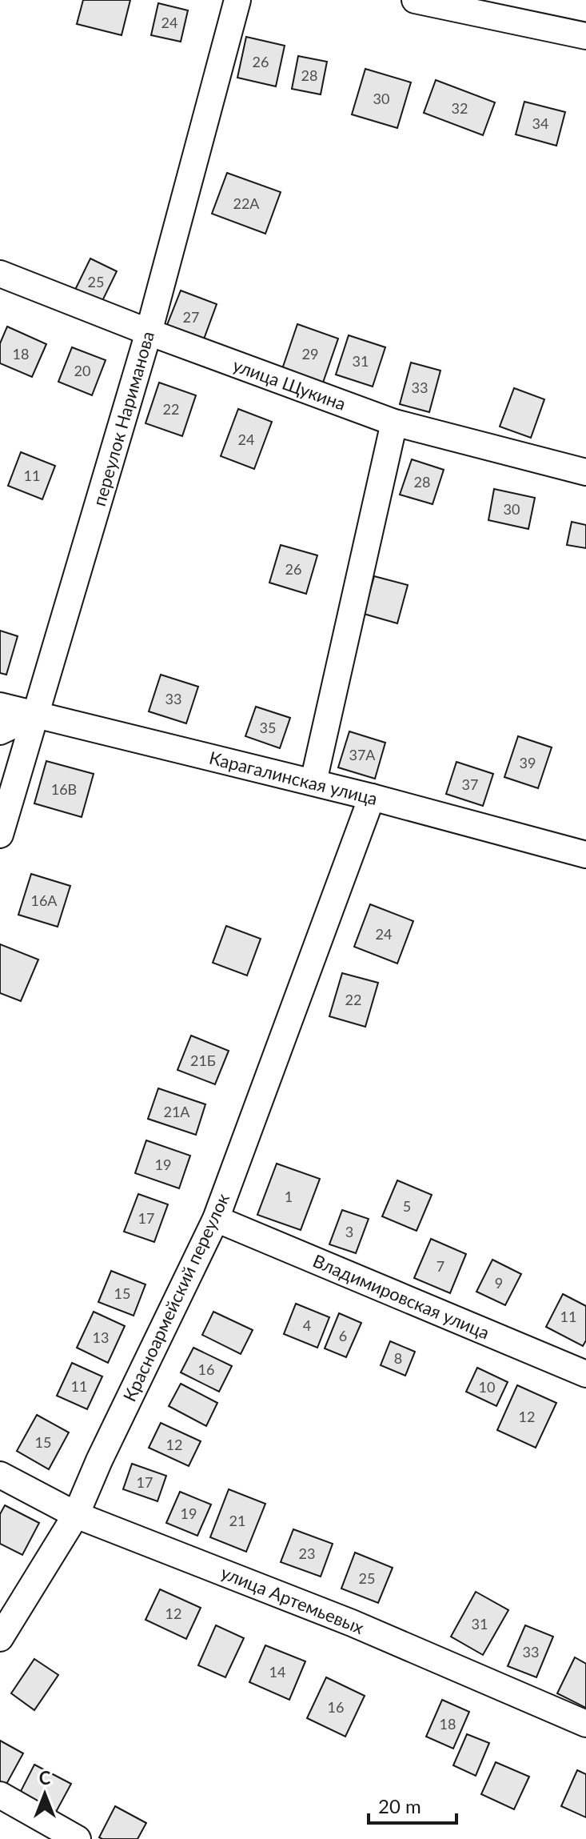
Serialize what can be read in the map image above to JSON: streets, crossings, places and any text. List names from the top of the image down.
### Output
{
  "streets": {
    "street": [
      "улица Щукина",
      "переулок Нариманова",
      "Карагалинская улица",
      "Владимировская улица",
      "Красноармейский переулок",
      "улица Артемьевых"
    ]
  },
  "crossings": [
    ["улица Щукина", "переулок Нариманова"],
    ["переулок Нариманова", "Карагалинская улица"],
    ["Карагалинская улица", "Красноармейский переулок"],
    ["Владимировская улица", "Красноармейский переулок"],
    ["Красноармейский переулок", "улица Артемьевых"]
  ],
  "house_numbers": [
    "24",
    "26",
    "28",
    "30",
    "32",
    "34",
    "22А",
    "25",
    "27",
    "18",
    "29",
    "31",
    "20",
    "33",
    "22",
    "24",
    "11",
    "28",
    "30",
    "26",
    "33",
    "35",
    "37А",
    "39",
    "37",
    "16В",
    "16А",
    "24",
    "22",
    "21Б",
    "21А",
    "19",
    "1",
    "5",
    "17",
    "3",
    "7",
    "9",
    "15",
    "11",
    "4",
    "6",
    "13",
    "8",
    "16",
    "11",
    "10",
    "12",
    "15",
    "12",
    "17",
    "19",
    "21",
    "23",
    "25",
    "12",
    "31",
    "33",
    "14",
    "16",
    "18"
  ],
  "scale_bar": "20 m",
  "north": "top"
}
